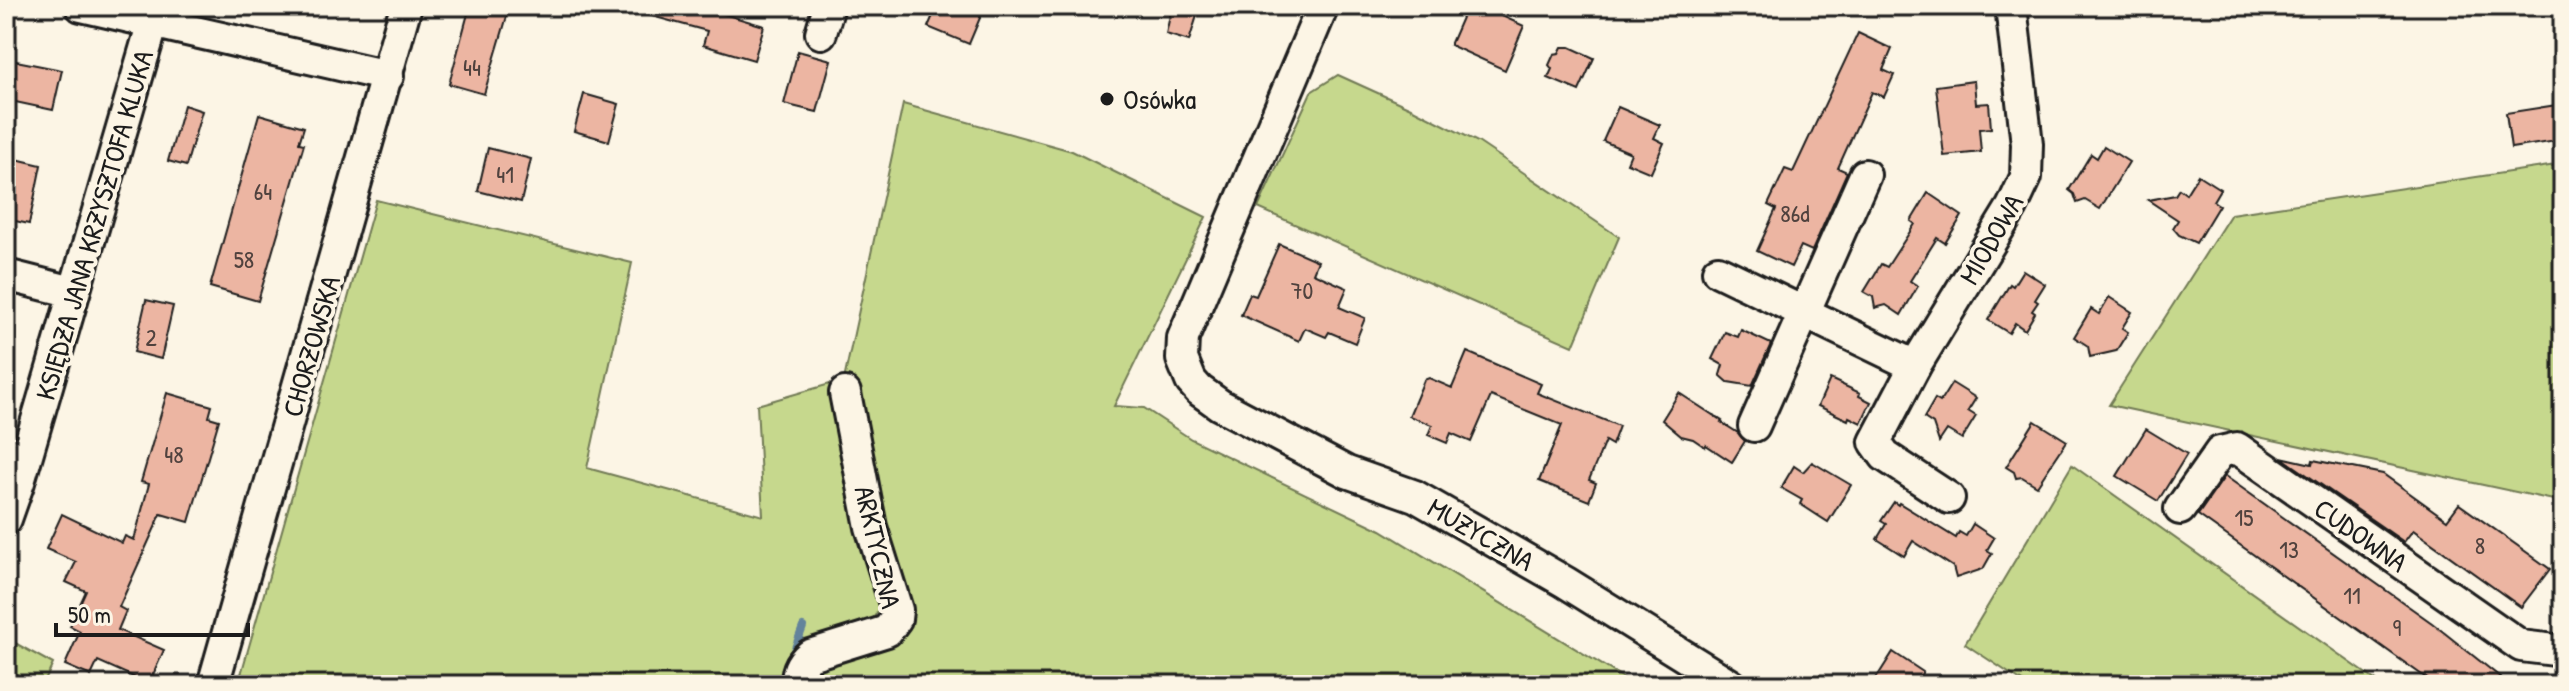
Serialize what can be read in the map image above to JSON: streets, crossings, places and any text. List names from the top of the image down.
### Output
{
  "streets": {
    "street": [
      "KSIĘDZA JANA KRZYSZTOFA KLUKA",
      "MIODOWA",
      "CHORZOWSKA",
      "MUZYCZNA",
      "CUDOWNA",
      "ARKTYCZNA"
    ]
  },
  "places": ["Osówka"],
  "house_numbers": [
    "44",
    "41",
    "64",
    "86d",
    "58",
    "70",
    "2",
    "48",
    "15",
    "8",
    "13",
    "11",
    "9"
  ],
  "scale_bar": "50 m"
}
